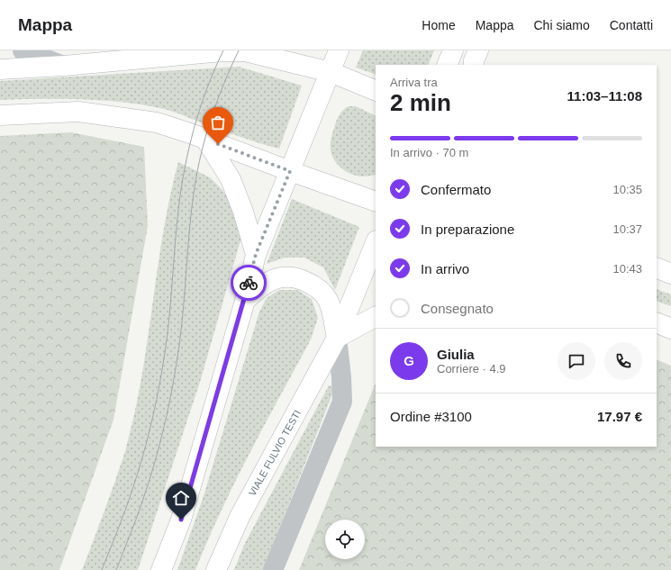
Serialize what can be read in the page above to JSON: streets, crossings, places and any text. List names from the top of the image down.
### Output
{
  "streets": {
    "main road": ["VIALE FULVIO TESTI"]
  },
  "page": {
    "header": "Mappa",
    "nav": [
      "Home",
      "Mappa",
      "Chi siamo",
      "Contatti"
    ],
    "heading": ["2 min", "Arriva tra", "11:03–11:08"],
    "panel": [
      "Giulia",
      "Corriere · 4.9",
      "Ordine #3100",
      "17.97 €"
    ],
    "bar": "In arrivo · 70 m",
    "list": [
      ["Confermato", "10:35"],
      ["In preparazione", "10:37"],
      ["In arrivo", "10:43"],
      "Consegnato"
    ],
    "round": "G"
  }
}
